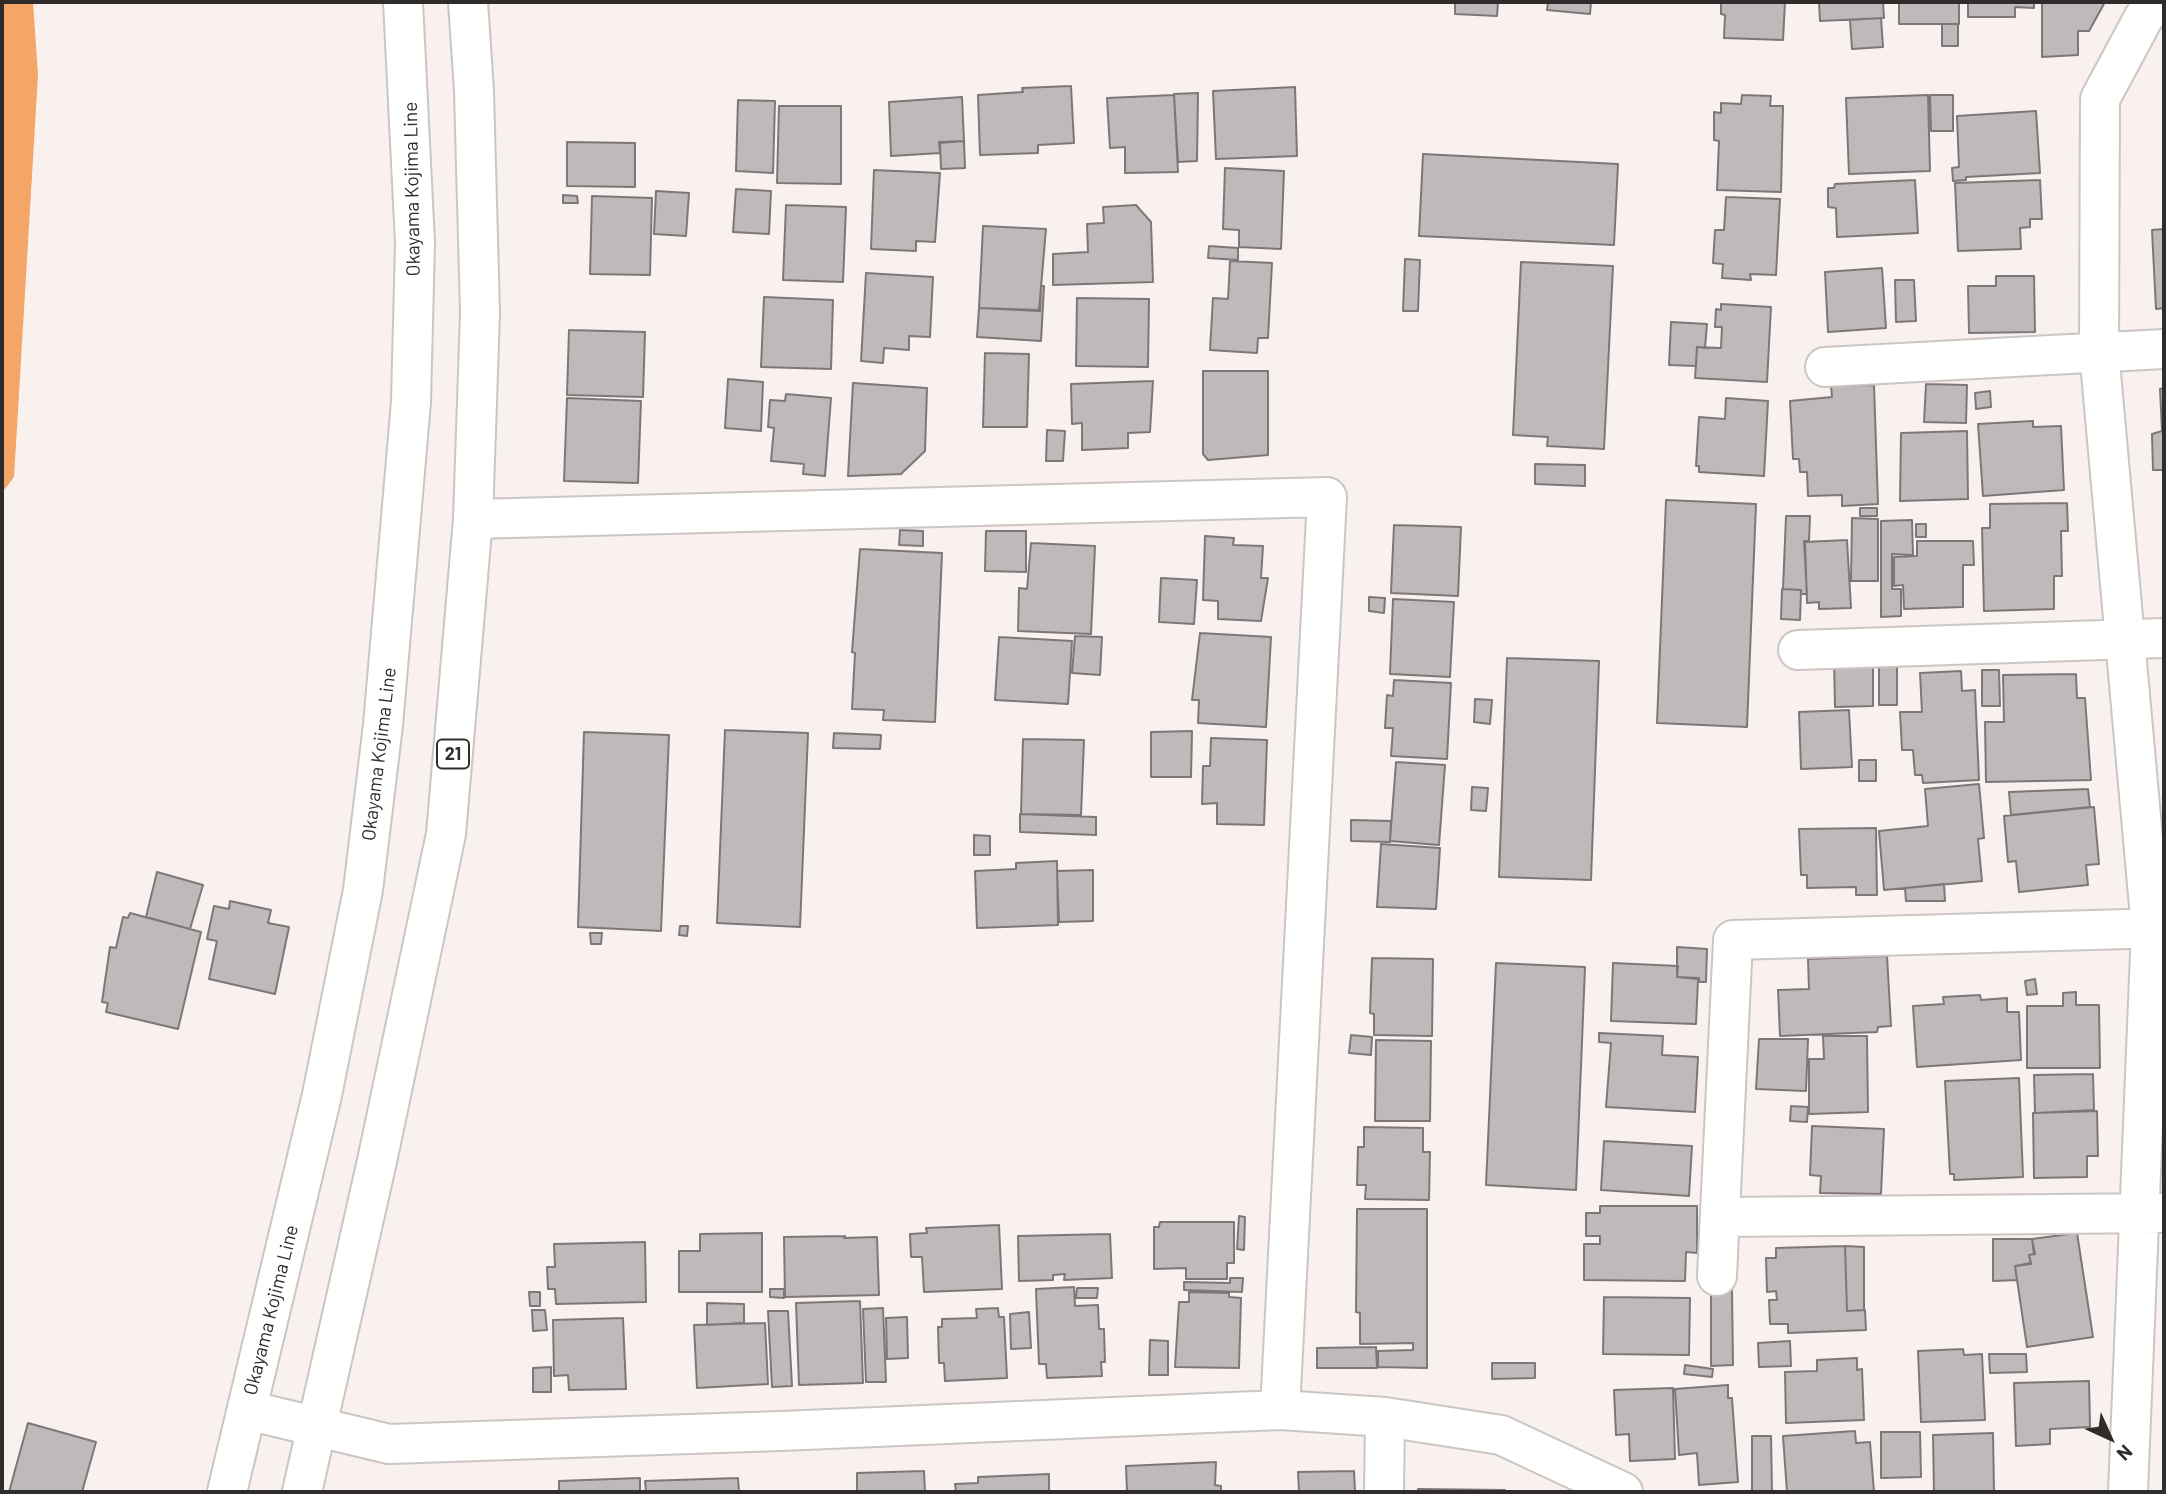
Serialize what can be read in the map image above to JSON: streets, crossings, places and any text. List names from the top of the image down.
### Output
{
  "streets": {
    "street": ["Okayama Kojima Line", "21"]
  },
  "north": "bottom right"
}
